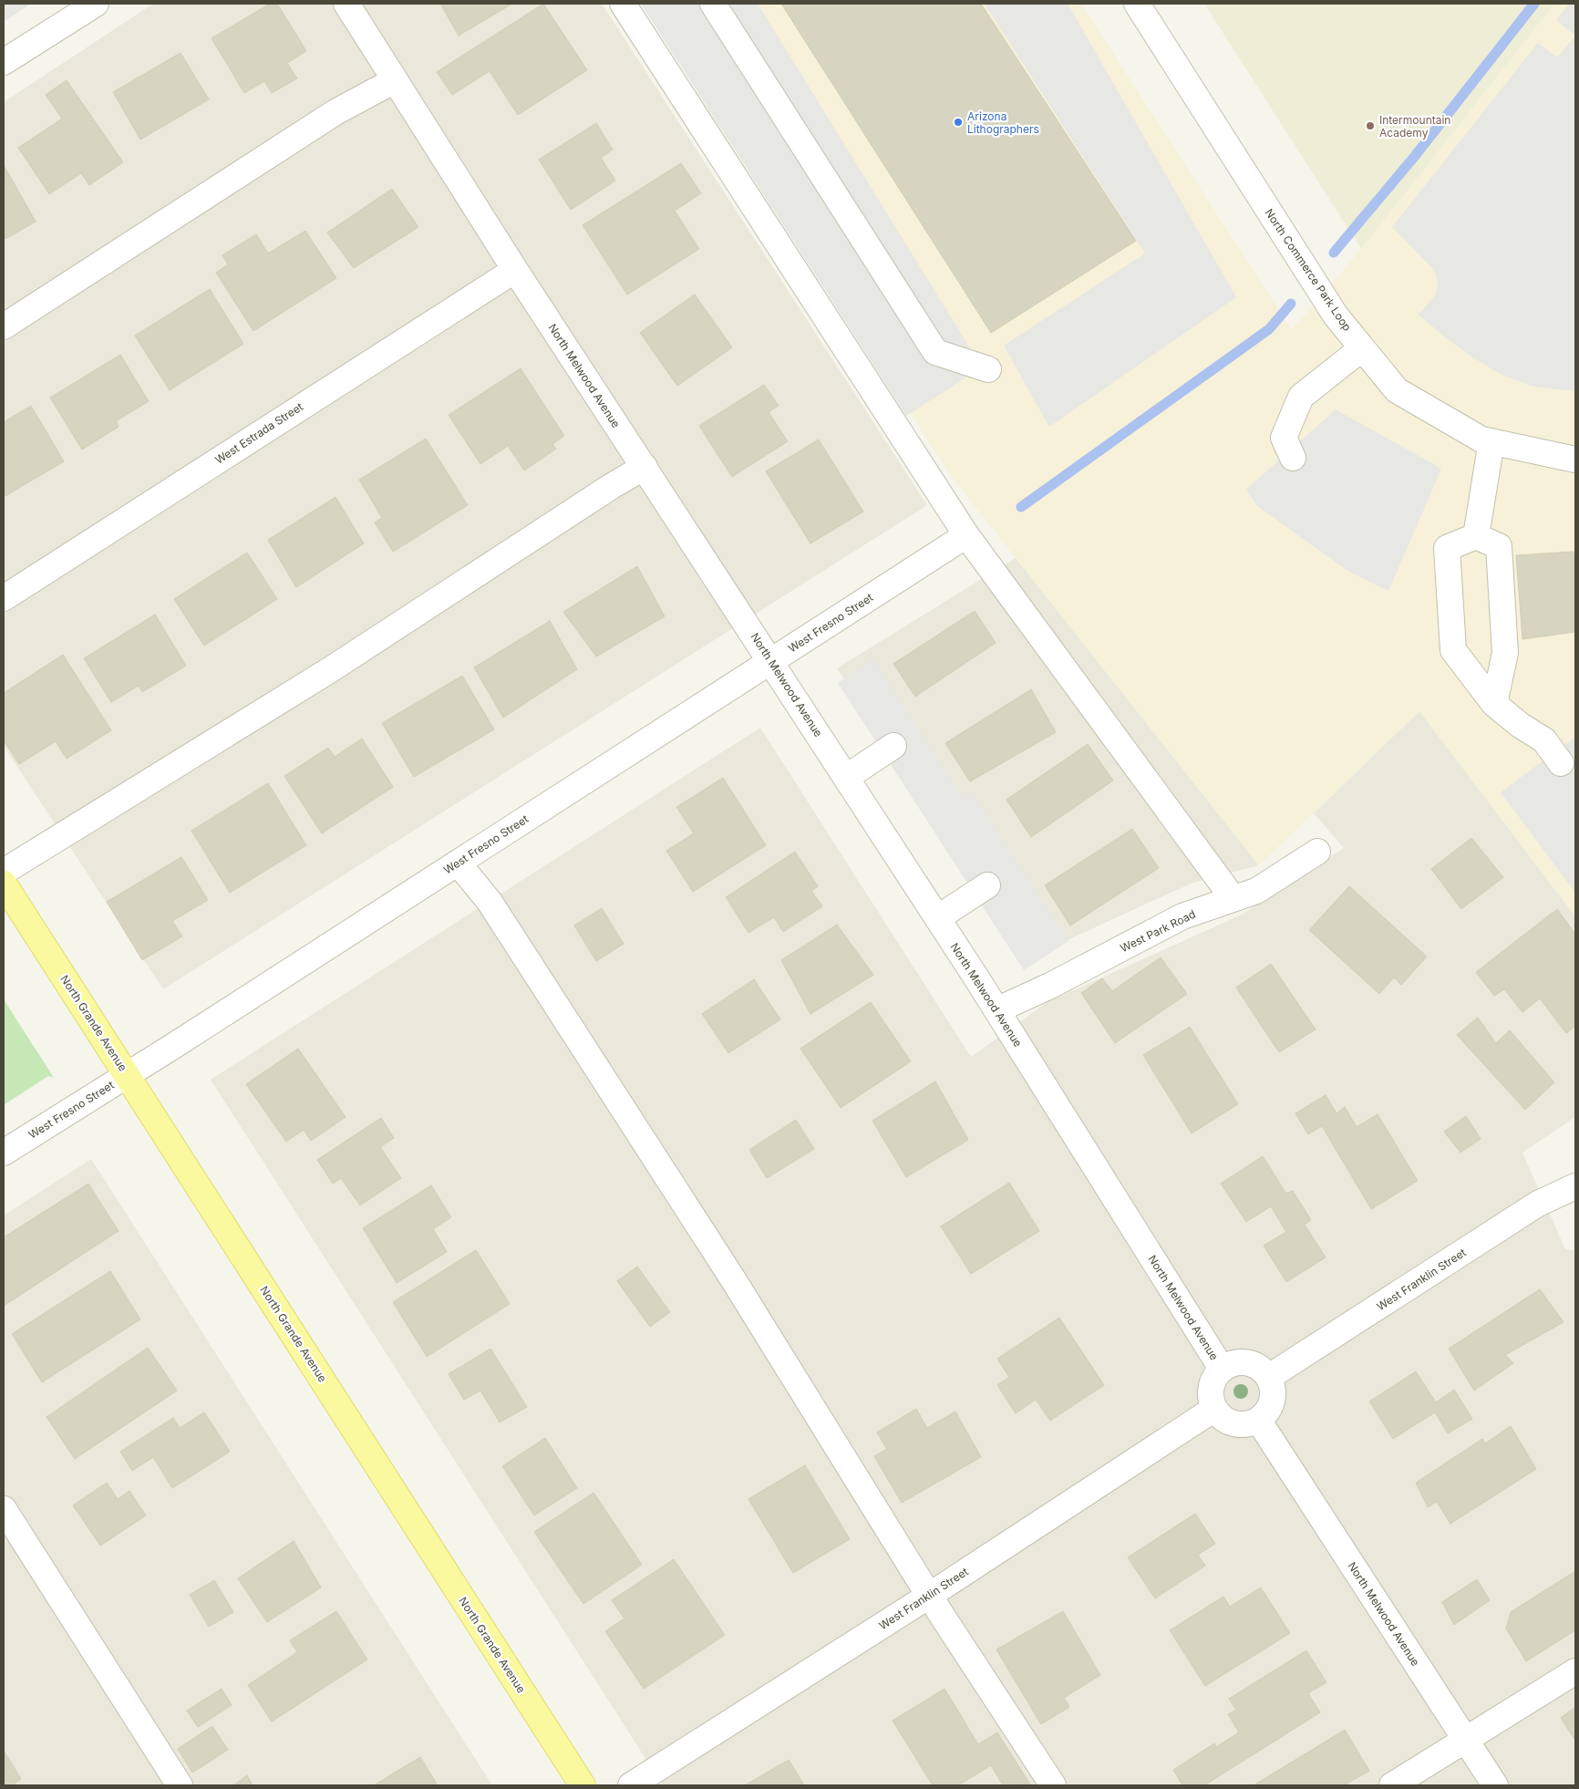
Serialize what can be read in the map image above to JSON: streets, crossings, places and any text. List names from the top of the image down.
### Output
{
  "streets": {
    "main road": ["North Grande Avenue"],
    "street": [
      "North Commerce Park Loop",
      "North Melwood Avenue",
      "West Estrada Street",
      "West Fresno Street",
      "West Park Road",
      "West Franklin Street"
    ]
  },
  "crossings": [
    ["North Melwood Avenue", "West Estrada Street"],
    ["North Melwood Avenue", "West Fresno Street"],
    ["North Melwood Avenue", "West Park Road"],
    ["North Melwood Avenue", "West Franklin Street"],
    ["West Fresno Street", "North Grande Avenue"]
  ],
  "places": ["Arizona Lithographers", "Intermountain Academy"]
}
